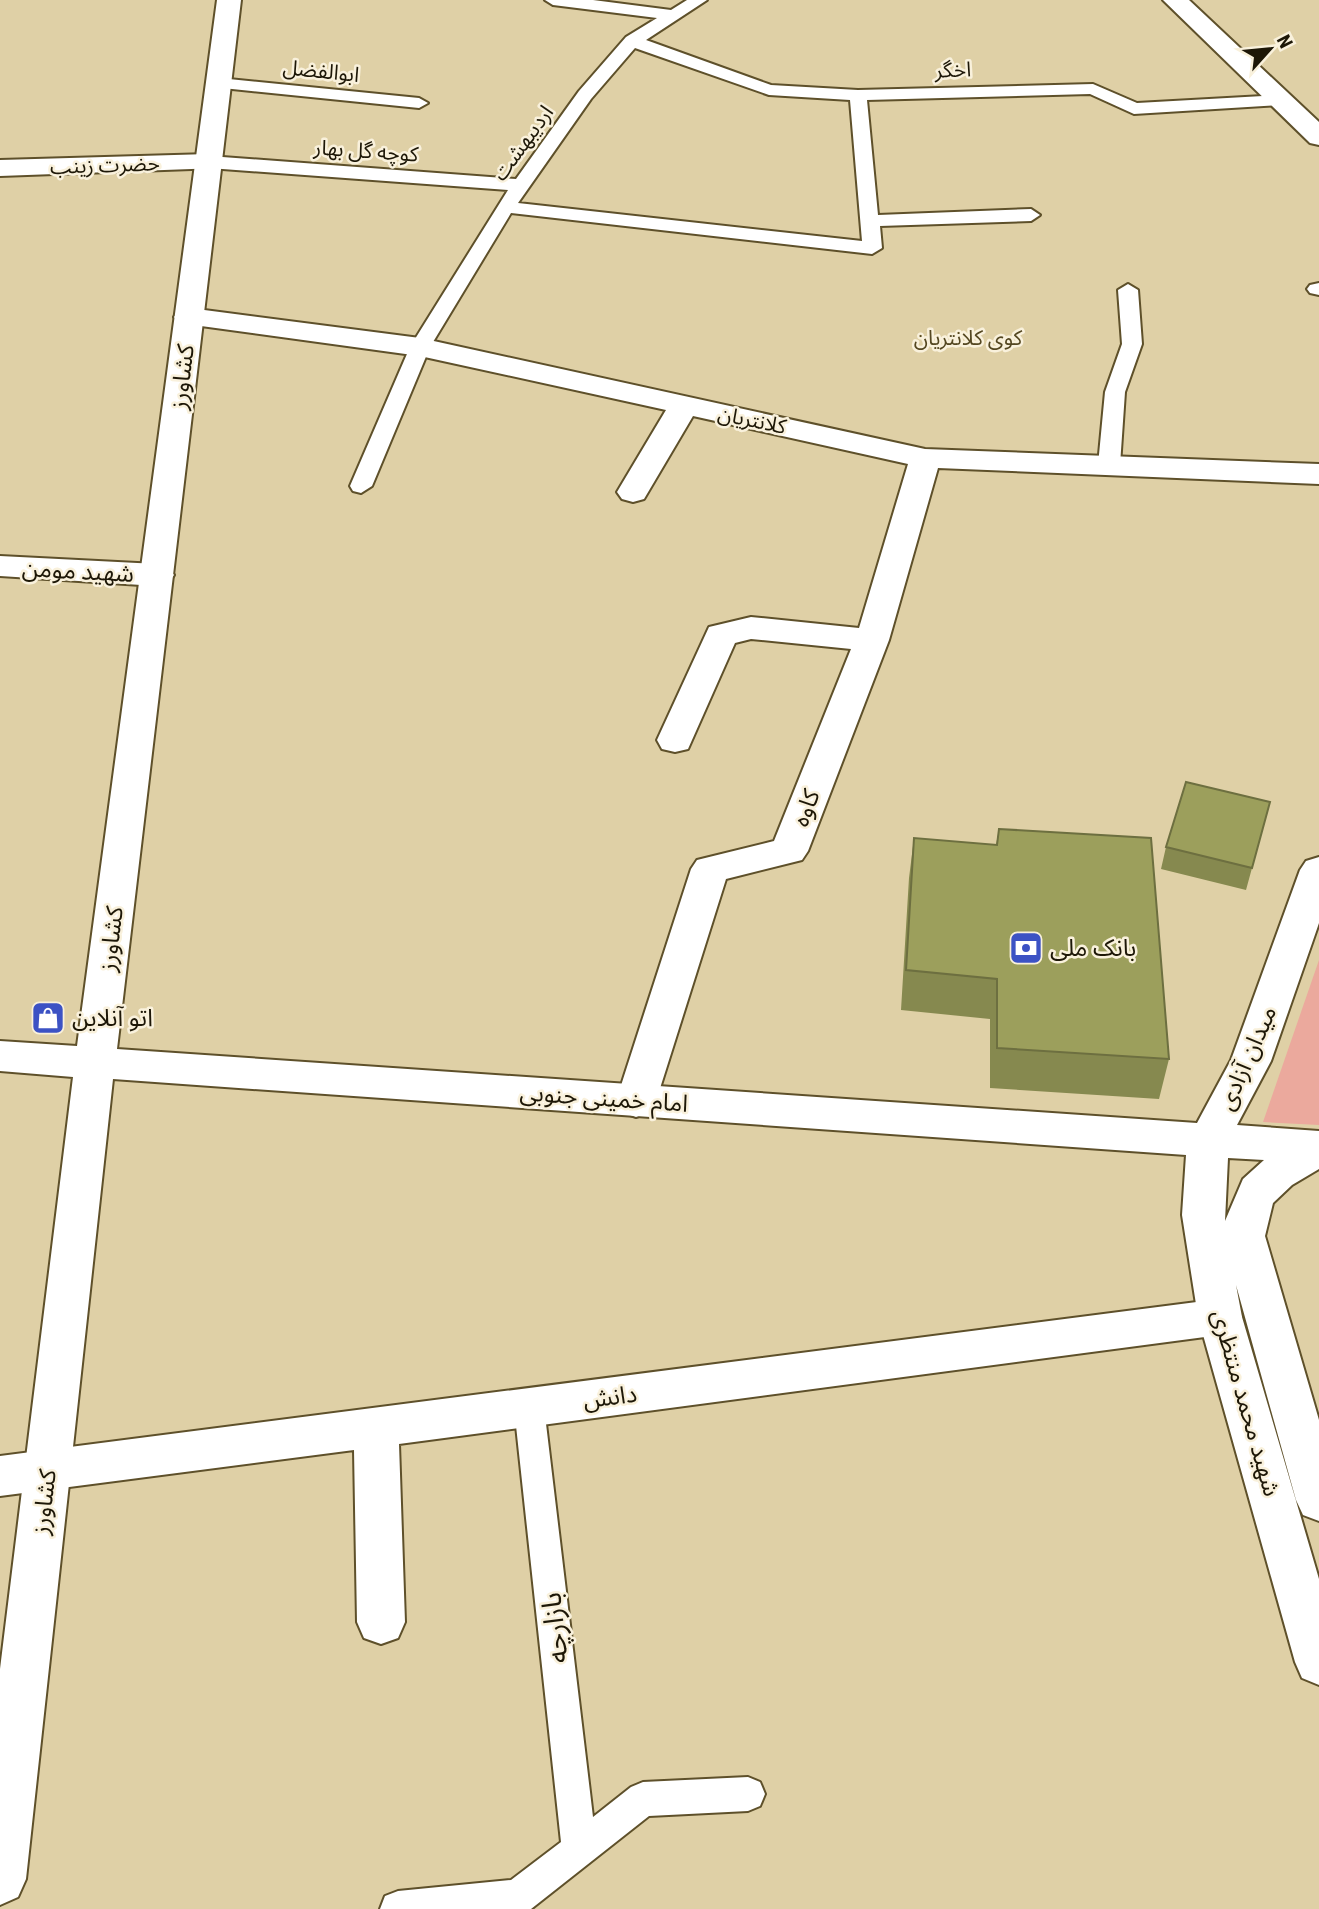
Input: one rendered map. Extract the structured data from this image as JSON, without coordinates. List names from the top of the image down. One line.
{"streets":{"street":["حضرت زینب","کشاورز","کلانتریان","شهید مومن","کاوه","میدان آزادی","امام خمینی جنوبی","دانش","شهید محمد منتظری"],"lane":["اخگر","ابوالفضل","اردیبهشت","کوچه گل بهار","بازارچه"]},"crossings":[["اخگر","اردیبهشت"],["ابوالفضل","کشاورز"],["اردیبهشت","کوچه گل بهار"],["اردیبهشت","کلانتریان"],["کوچه گل بهار","حضرت زینب"],["کوچه گل بهار","کشاورز"],["حضرت زینب","کشاورز"],["کشاورز","کلانتریان"],["کشاورز","شهید مومن"],["کشاورز","امام خمینی جنوبی"],["کشاورز","دانش"],["کلانتریان","کاوه"],["کاوه","امام خمینی جنوبی"],["میدان آزادی","امام خمینی جنوبی"],["میدان آزادی","شهید محمد منتظری"],["امام خمینی جنوبی","شهید محمد منتظری"],["دانش","شهید محمد منتظری"],["دانش","بازارچه"]],"districts":["کوی کلانتریان"],"places":{"bank":["بانک ملی"],"shop":["اتو آنلاین"]},"north":"top right"}
